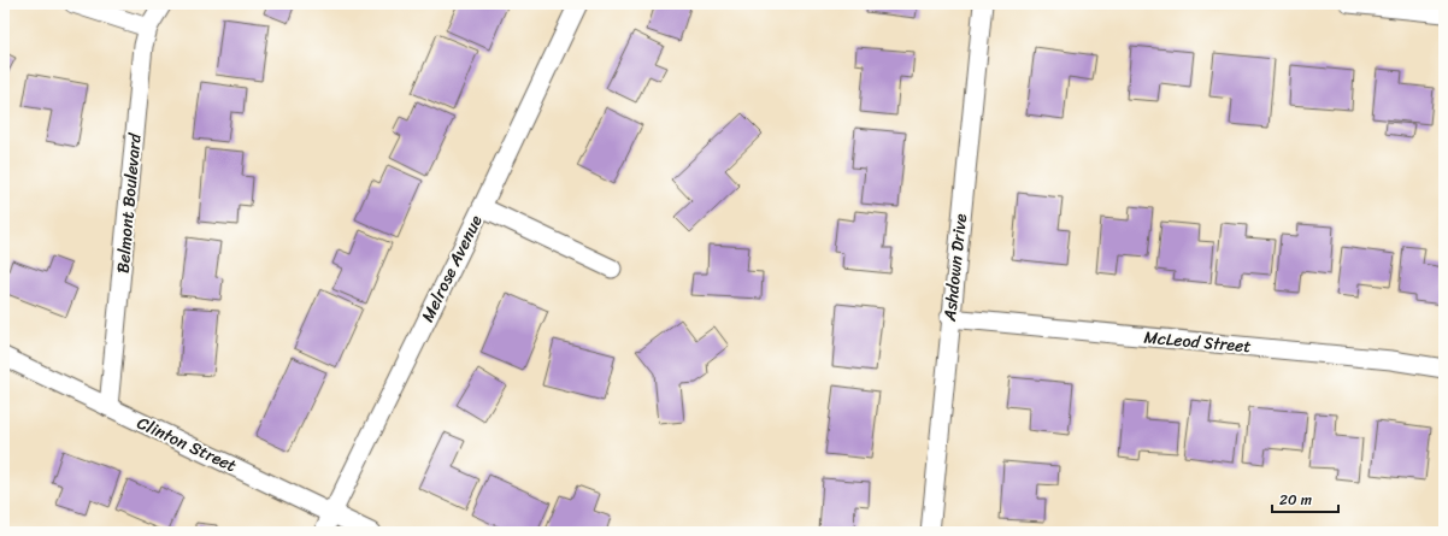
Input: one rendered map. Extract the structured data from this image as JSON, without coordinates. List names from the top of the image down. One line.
{"streets":{"street":["Belmont Boulevard","Ashdown Drive","Melrose Avenue","McLeod Street","Clinton Street"]},"crossings":[["Belmont Boulevard","Clinton Street"],["Ashdown Drive","McLeod Street"],["Melrose Avenue","Clinton Street"]],"scale_bar":"20 m"}
